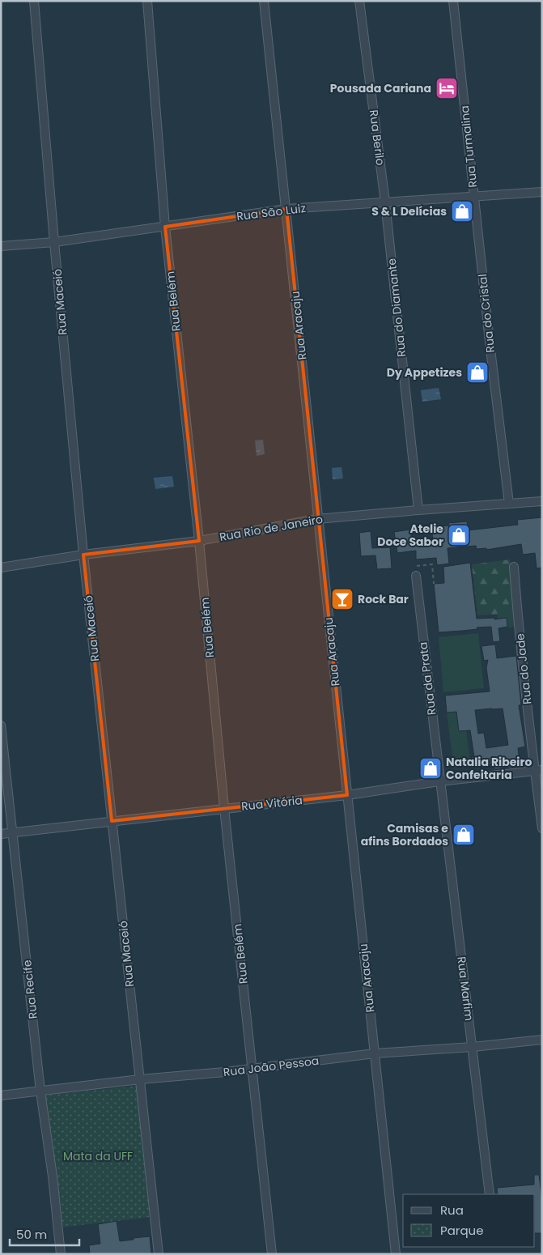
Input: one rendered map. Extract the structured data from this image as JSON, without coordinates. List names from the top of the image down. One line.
{"streets":{"street":["Rua Berilo","Rua Turmalina","Rua São Luiz","Rua Belém","Rua Maceió","Rua do Diamante","Rua do Cristal","Rua Aracaju","Rua Rio de Janeiro","Rua do Jade","Rua da Prata","Rua Vitória","Rua Marfim","Rua Recife","Rua João Pessoa"]},"crossings":[["Rua Berilo","Rua São Luiz"],["Rua Berilo","Rua do Diamante"],["Rua Turmalina","Rua São Luiz"],["Rua Turmalina","Rua do Cristal"],["Rua São Luiz","Rua Belém"],["Rua São Luiz","Rua Maceió"],["Rua São Luiz","Rua do Diamante"],["Rua São Luiz","Rua do Cristal"],["Rua São Luiz","Rua Aracaju"],["Rua Belém","Rua Rio de Janeiro"],["Rua Belém","Rua Vitória"],["Rua Belém","Rua João Pessoa"],["Rua Maceió","Rua Rio de Janeiro"],["Rua Maceió","Rua Vitória"],["Rua Maceió","Rua João Pessoa"],["Rua do Diamante","Rua Rio de Janeiro"],["Rua do Cristal","Rua Rio de Janeiro"],["Rua Aracaju","Rua Rio de Janeiro"],["Rua Aracaju","Rua Vitória"],["Rua Aracaju","Rua João Pessoa"],["Rua do Jade","Rua Vitória"],["Rua da Prata","Rua Vitória"],["Rua da Prata","Rua Marfim"],["Rua Vitória","Rua Marfim"],["Rua Vitória","Rua Recife"],["Rua Marfim","Rua João Pessoa"],["Rua Recife","Rua João Pessoa"]],"parks":["Mata da UFF"],"places":{"hotel":["Pousada Cariana"],"shop":["S & L Delícias","Dy Appetizes","Atelie Doce Sabor","Natalia Ribeiro Confeitaria","Camisas e afins Bordados"],"bar":["Rock Bar"]},"legend":["Rua","Parque"],"scale_bar":"50 m"}
